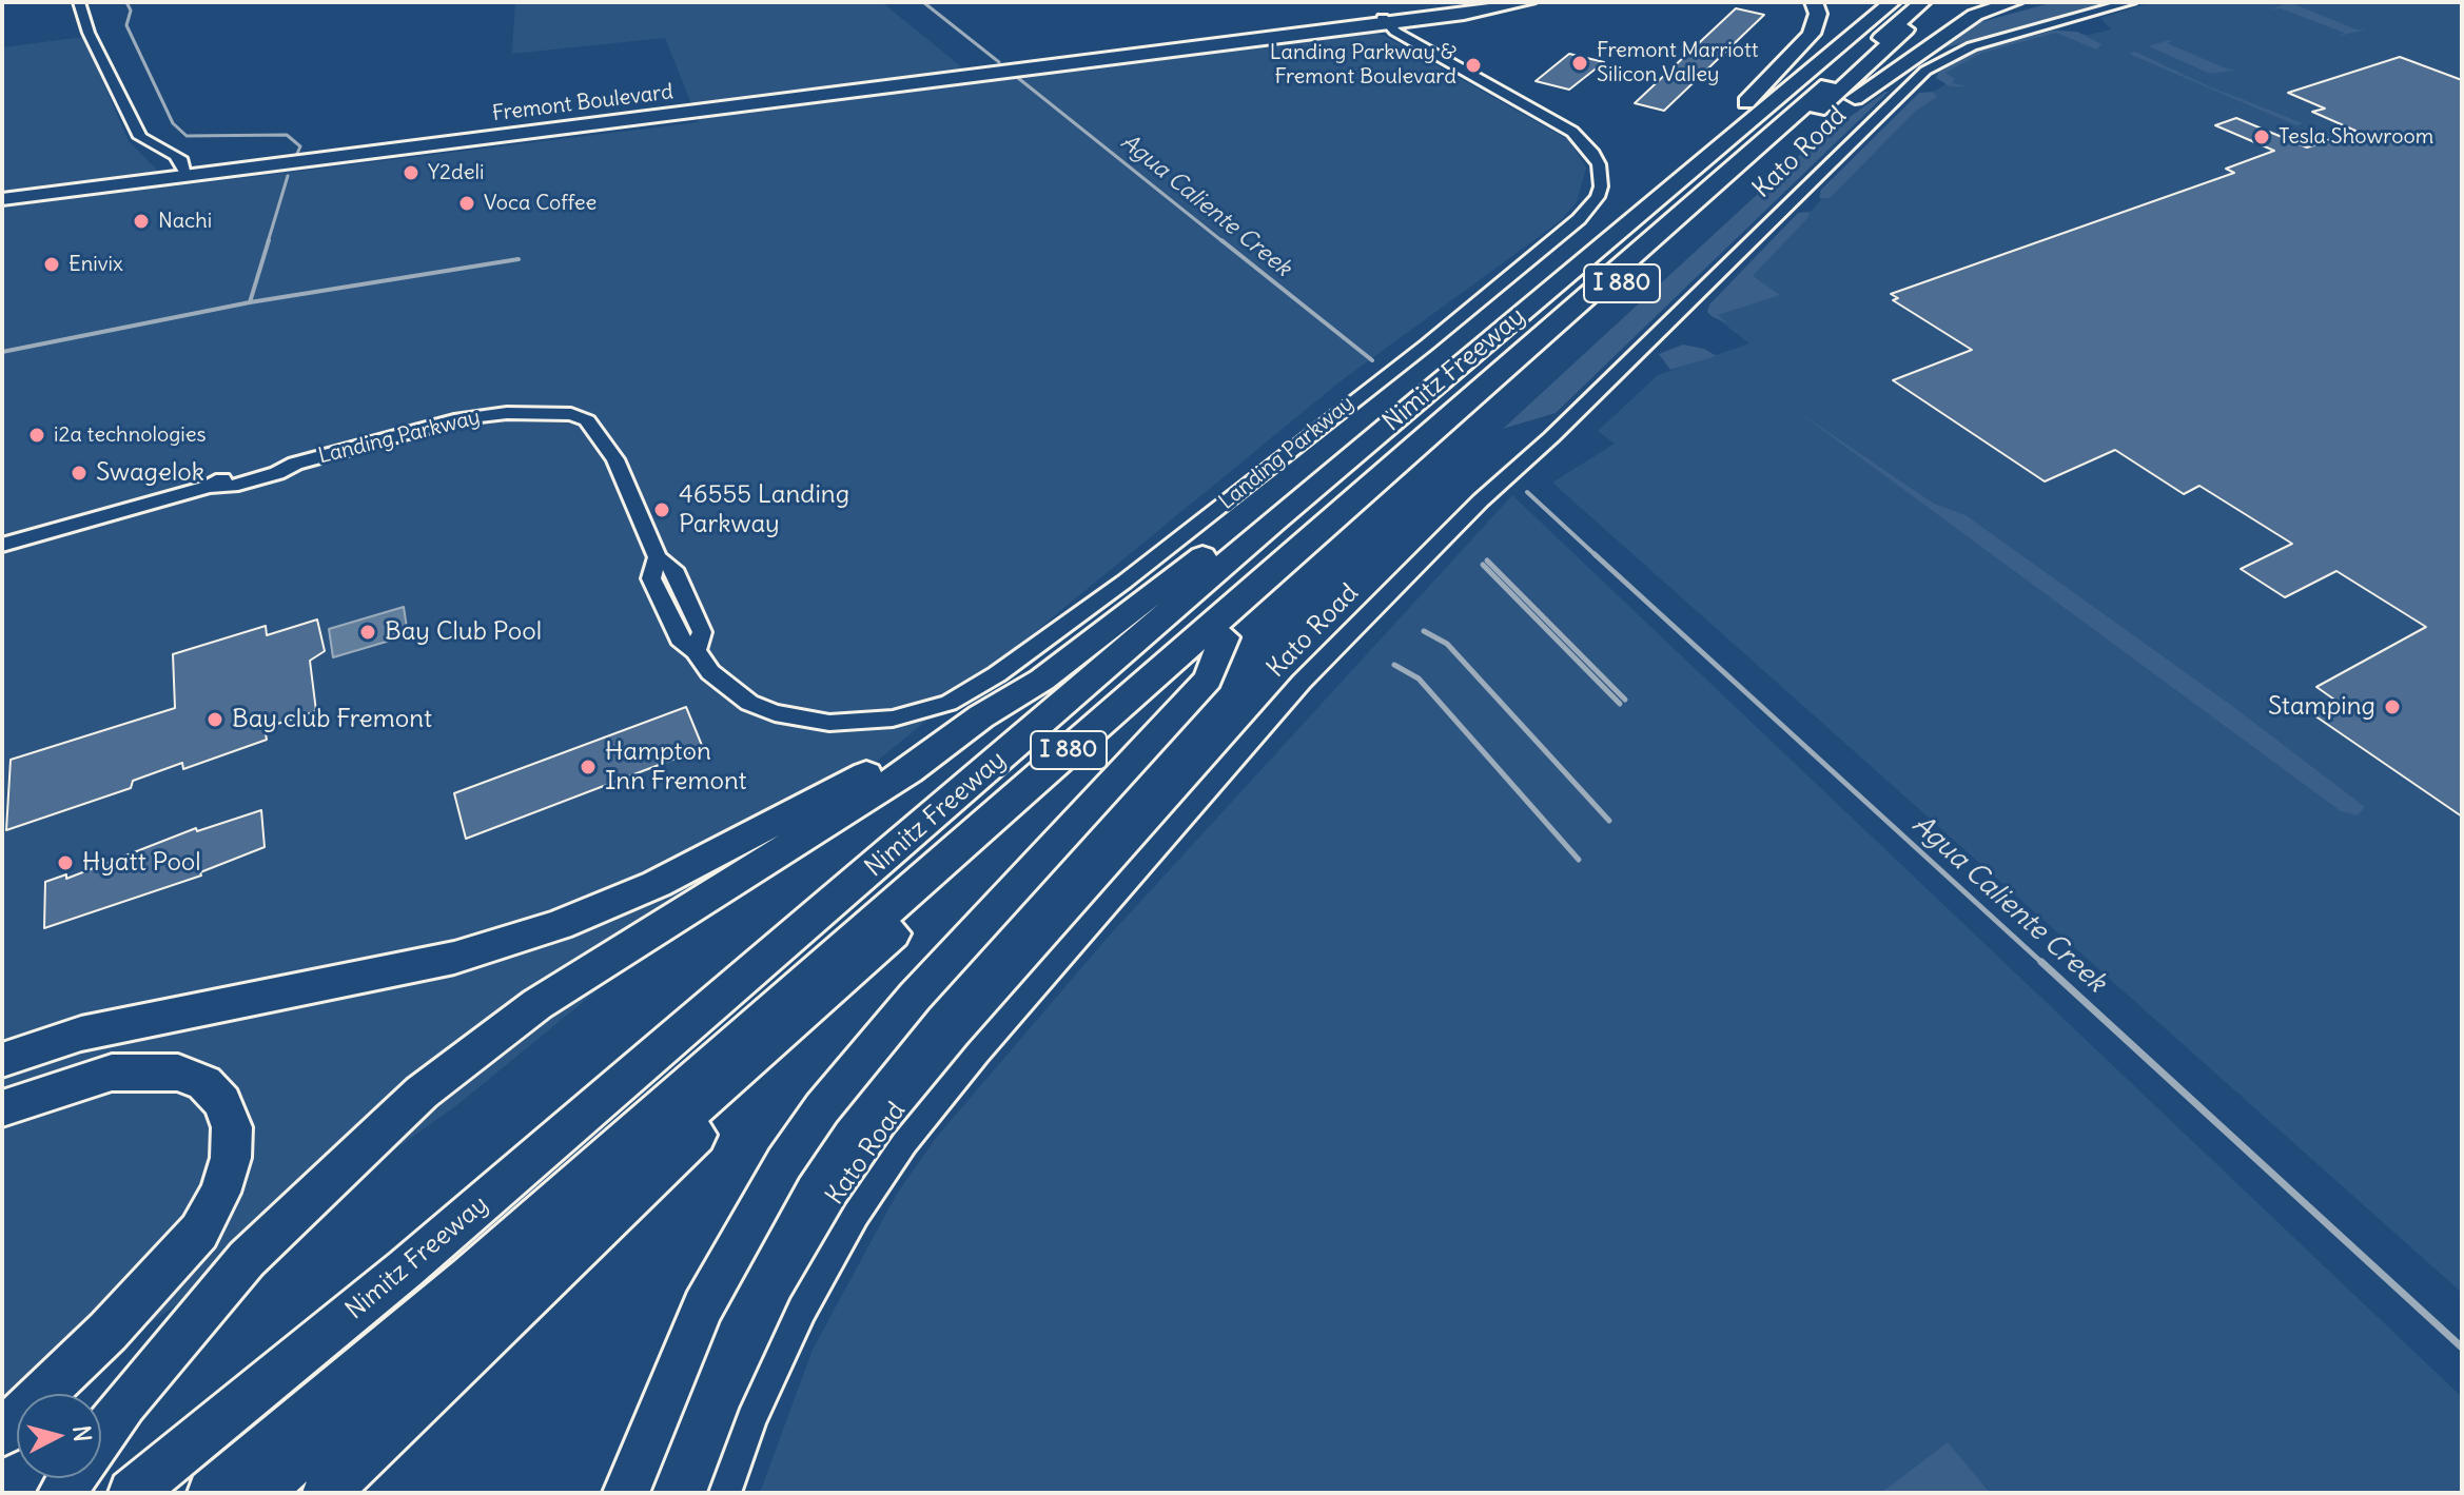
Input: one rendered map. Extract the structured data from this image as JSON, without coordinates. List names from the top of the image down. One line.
{"streets":{"highway":["I 880","Nimitz Freeway"],"main road":["Fremont Boulevard"],"street":["Kato Road","Landing Parkway"]},"crossings":[["Fremont Boulevard","Landing Parkway"]],"water":["Agua Caliente Creek"],"places":["Fremont Marriott Silicon Valley","Landing Parkway & Fremont Boulevard","Tesla Showroom","Y2deli","Voca Coffee","Nachi","Enivix","i2a technologies","Swagelok","46555 Landing Parkway","Bay Club Pool","Stamping","Bay club Fremont","Hampton Inn Fremont","Hyatt Pool"],"north":"right"}
